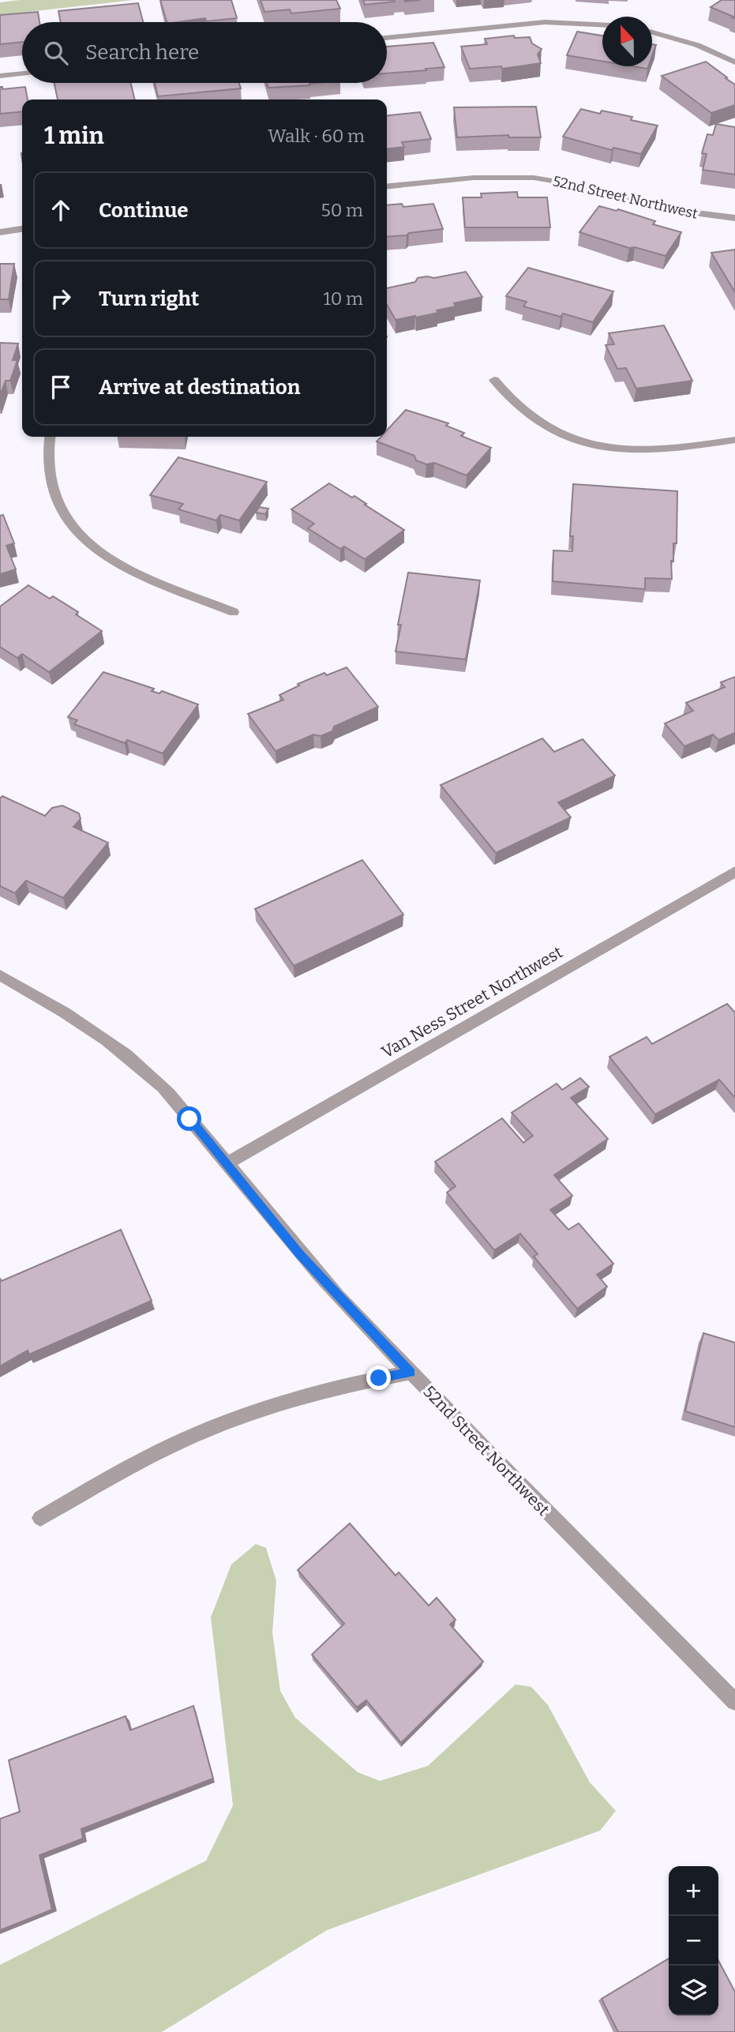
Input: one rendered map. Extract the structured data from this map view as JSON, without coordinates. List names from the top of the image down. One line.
{"streets":{"street":["52nd Street Northwest","Van Ness Street Northwest"]},"crossings":[["52nd Street Northwest","Van Ness Street Northwest"]],"north":"top","page":{"search":"Search here","heading":["1 min","Walk · 60 m"],"list":[["Continue","50 m"],["Turn right","10 m"],"Arrive at destination"],"map_buttons":["+","−"]}}
